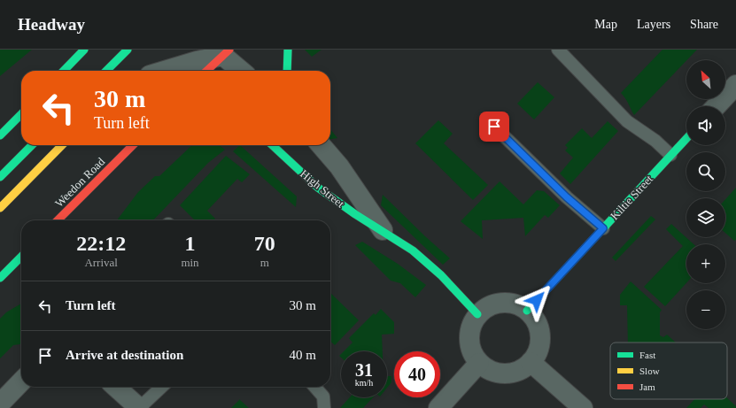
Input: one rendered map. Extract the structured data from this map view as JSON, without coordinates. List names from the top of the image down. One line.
{"streets":{"main road":["Weedon Road","High Street","Kiltie Street"]},"crossings":[["High Street","Kiltie Street"]],"legend":["Fast","Slow","Jam"],"north":"top left","page":{"header":"Headway","nav":["Map","Layers","Share"],"map_buttons":["+","−"],"turn":["30 m","Turn left"],"eta":["22:12","Arrival","1","min","70","m"],"list":[{"name":"Turn left","value":"30 m"},{"name":"Arrive at destination","value":"40 m"}],"speed":"31 km/h","limit":"40"}}
